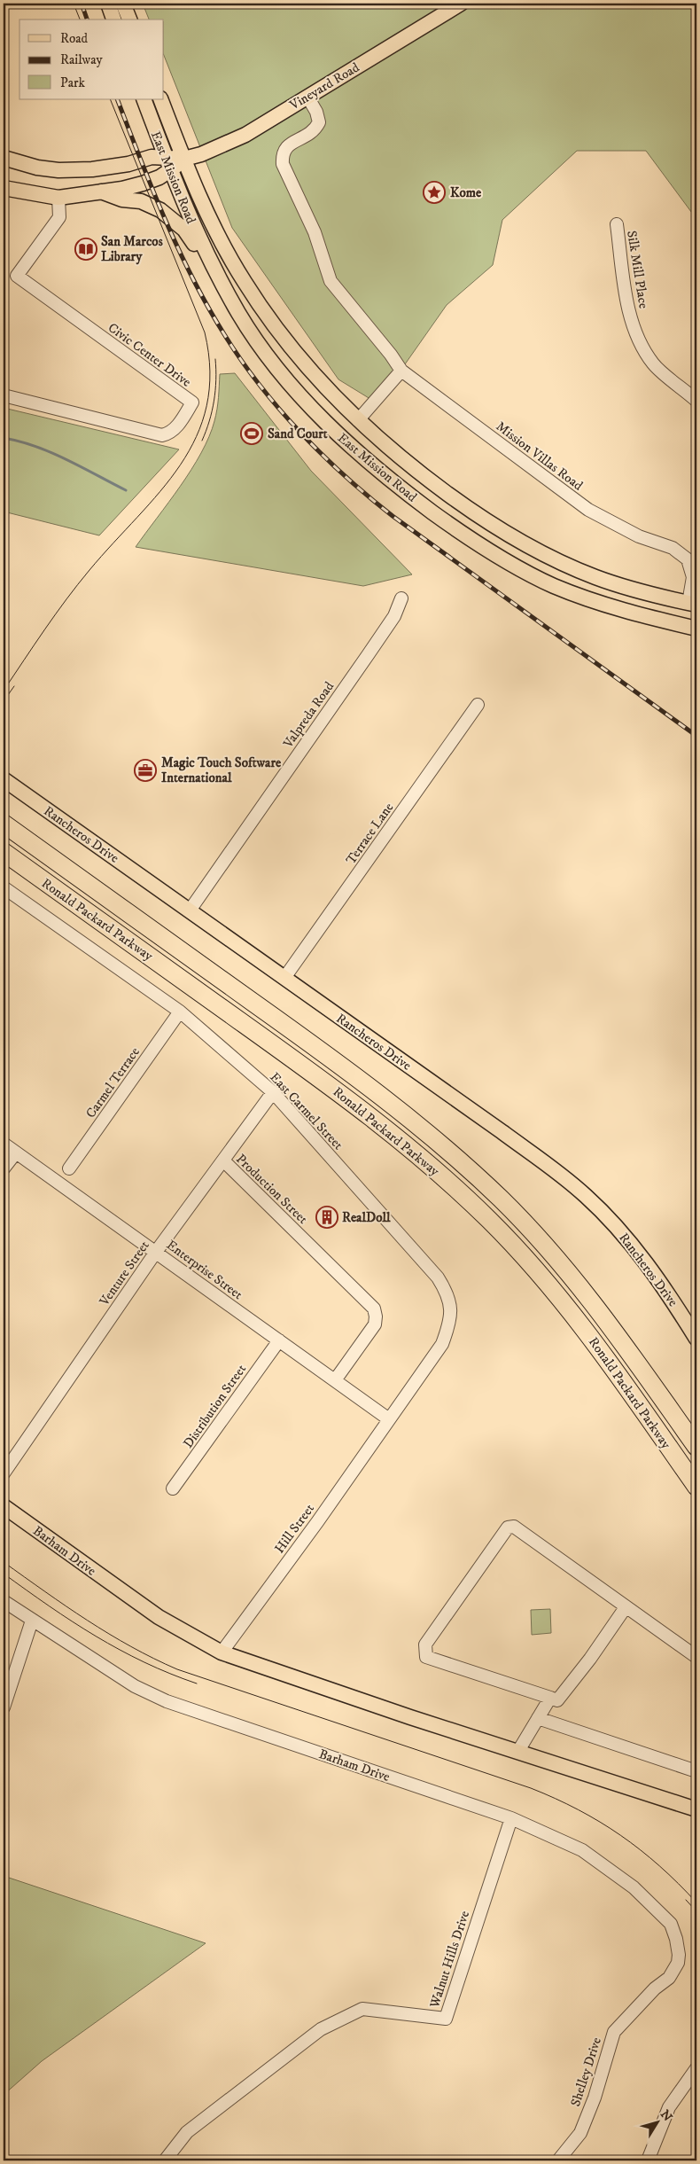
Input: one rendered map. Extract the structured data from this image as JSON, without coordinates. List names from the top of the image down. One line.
{"streets":{"highway":["Ronald Packard Parkway"],"main road":["Vineyard Road","East Mission Road","Rancheros Drive","Barham Drive"],"street":["Silk Mill Place","Civic Center Drive","Mission Villas Road","Valpreda Road","Terrace Lane","Carmel Terrace","East Carmel Street","Production Street","Enterprise Street","Venture Street","Distribution Street","Hill Street","Walnut Hills Drive","Shelley Drive"]},"crossings":[["Vineyard Road","East Mission Road"],["Vineyard Road","Mission Villas Road"],["East Mission Road","Mission Villas Road"],["Valpreda Road","Rancheros Drive"],["Terrace Lane","Rancheros Drive"],["Carmel Terrace","East Carmel Street"],["East Carmel Street","Enterprise Street"],["East Carmel Street","Venture Street"],["East Carmel Street","Hill Street"],["Production Street","Enterprise Street"],["Production Street","Venture Street"],["Enterprise Street","Venture Street"],["Enterprise Street","Distribution Street"],["Enterprise Street","Hill Street"],["Hill Street","Barham Drive"],["Barham Drive","Walnut Hills Drive"],["Barham Drive","Shelley Drive"]],"places":{"place":["Kome"],"library":["San Marcos Library"],"sports":["Sand Court"],"office":["Magic Touch Software International"],"building":["RealDoll"]},"legend":["Road","Railway","Park"],"north":"top right"}
